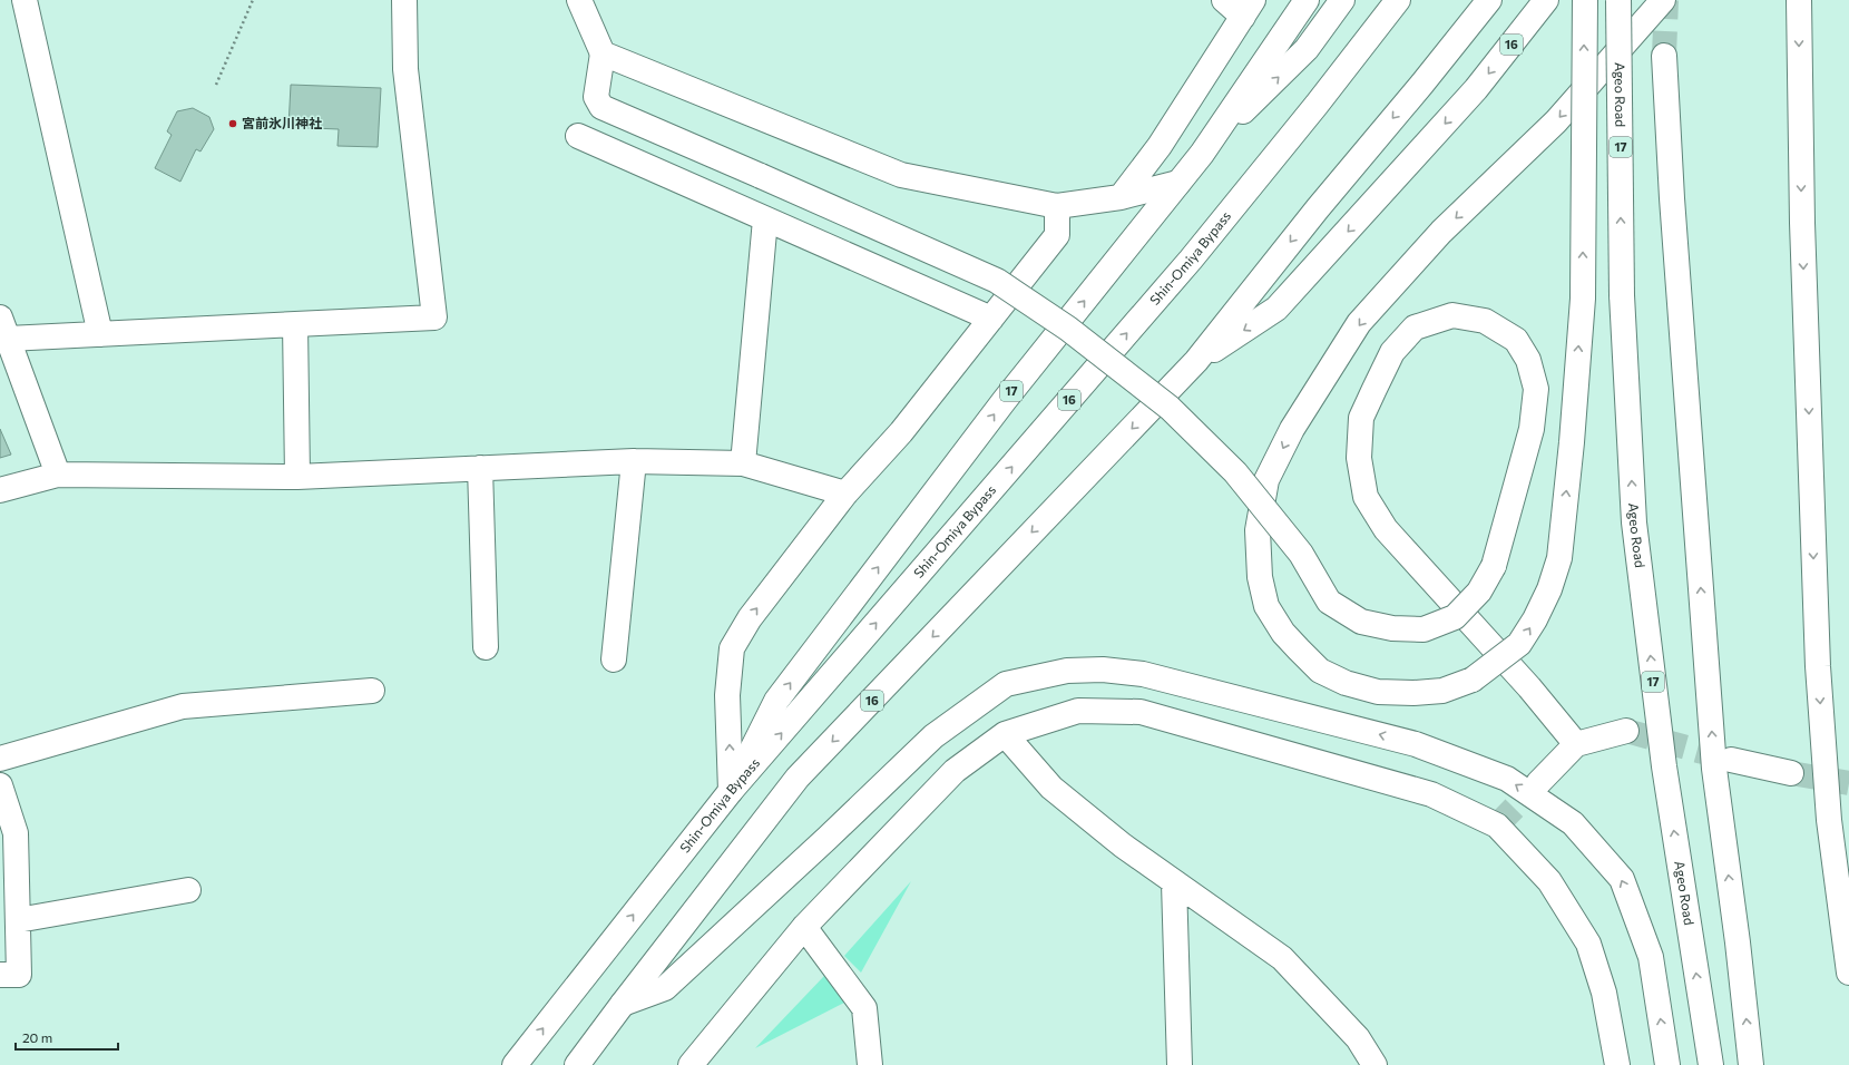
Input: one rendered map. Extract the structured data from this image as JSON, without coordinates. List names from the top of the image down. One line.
{"streets":{"main road":["16","Ageo Road","17","Shin-Omiya Bypass"]},"crossings":[["17","Shin-Omiya Bypass"]],"places":["宮前氷川神社"],"scale_bar":"20 m"}
